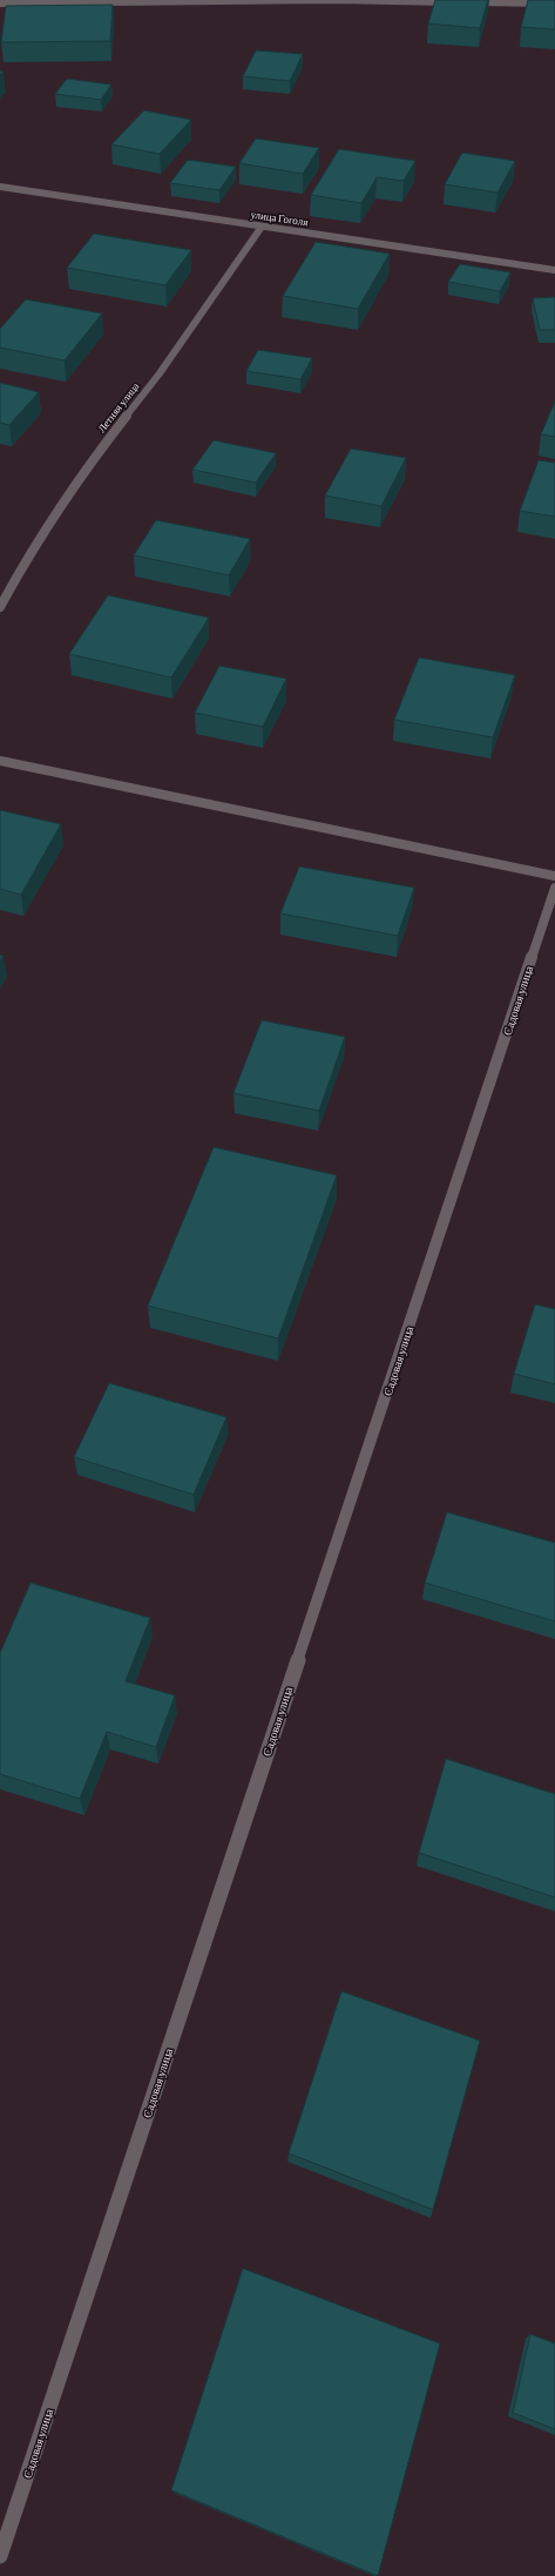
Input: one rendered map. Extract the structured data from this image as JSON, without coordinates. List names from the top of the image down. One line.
{"streets":{"street":["улица Гоголя","Летняя улица","Садовая улица"]},"crossings":[["улица Гоголя","Летняя улица"]]}
